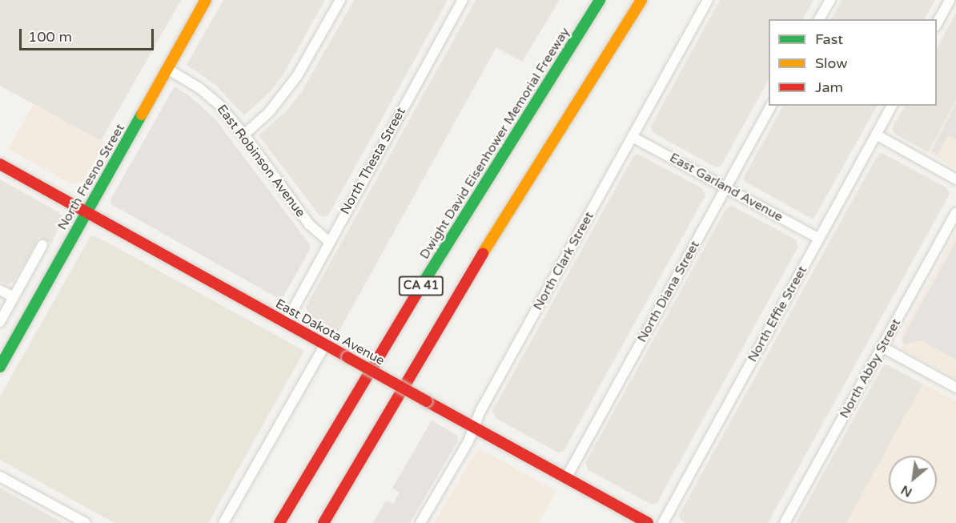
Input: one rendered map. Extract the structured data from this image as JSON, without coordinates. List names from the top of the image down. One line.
{"streets":{"main road":["Dwight David Eisenhower Memorial Freeway","North Fresno Street","CA 41","East Dakota Avenue"],"street":["East Robinson Avenue","North Thesta Street","East Garland Avenue","North Clark Street","North Diana Street","North Effie Street","North Abby Street"]},"crossings":[["East Robinson Avenue","North Thesta Street"],["East Robinson Avenue","North Fresno Street"],["North Thesta Street","East Dakota Avenue"],["North Fresno Street","East Dakota Avenue"],["East Garland Avenue","North Clark Street"],["East Garland Avenue","North Diana Street"],["East Garland Avenue","North Effie Street"],["North Clark Street","East Dakota Avenue"],["North Diana Street","East Dakota Avenue"]],"legend":["Fast","Slow","Jam"],"scale_bar":"100 m","north":"bottom left"}
